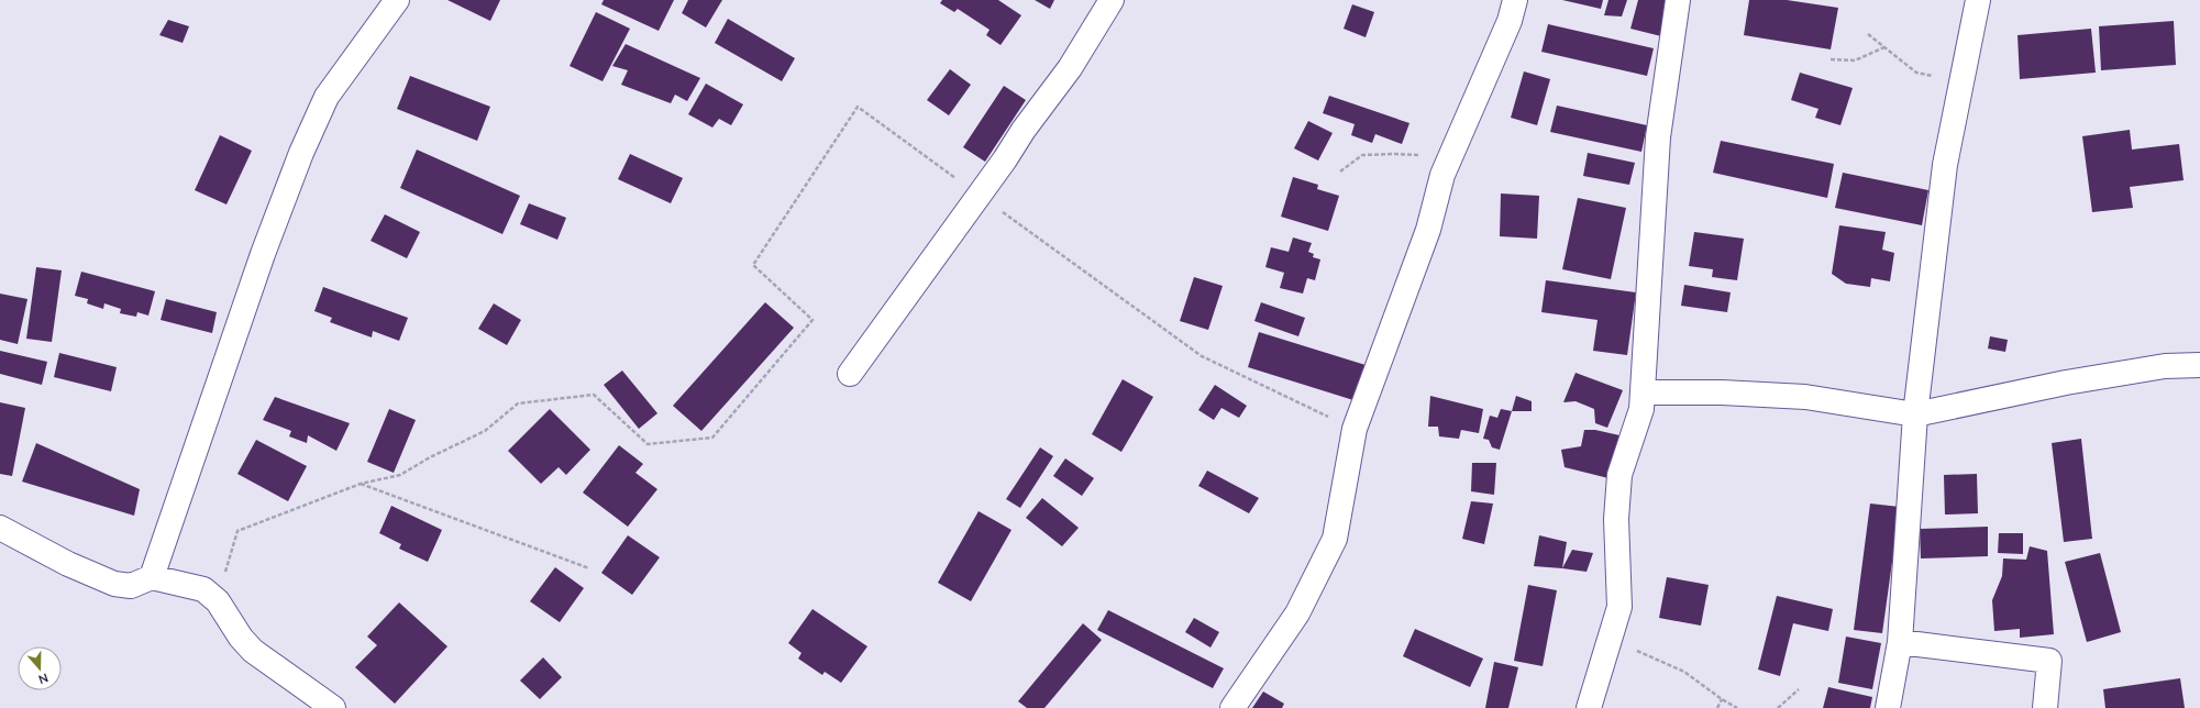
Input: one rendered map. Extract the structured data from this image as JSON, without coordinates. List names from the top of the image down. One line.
{"north":"bottom"}
